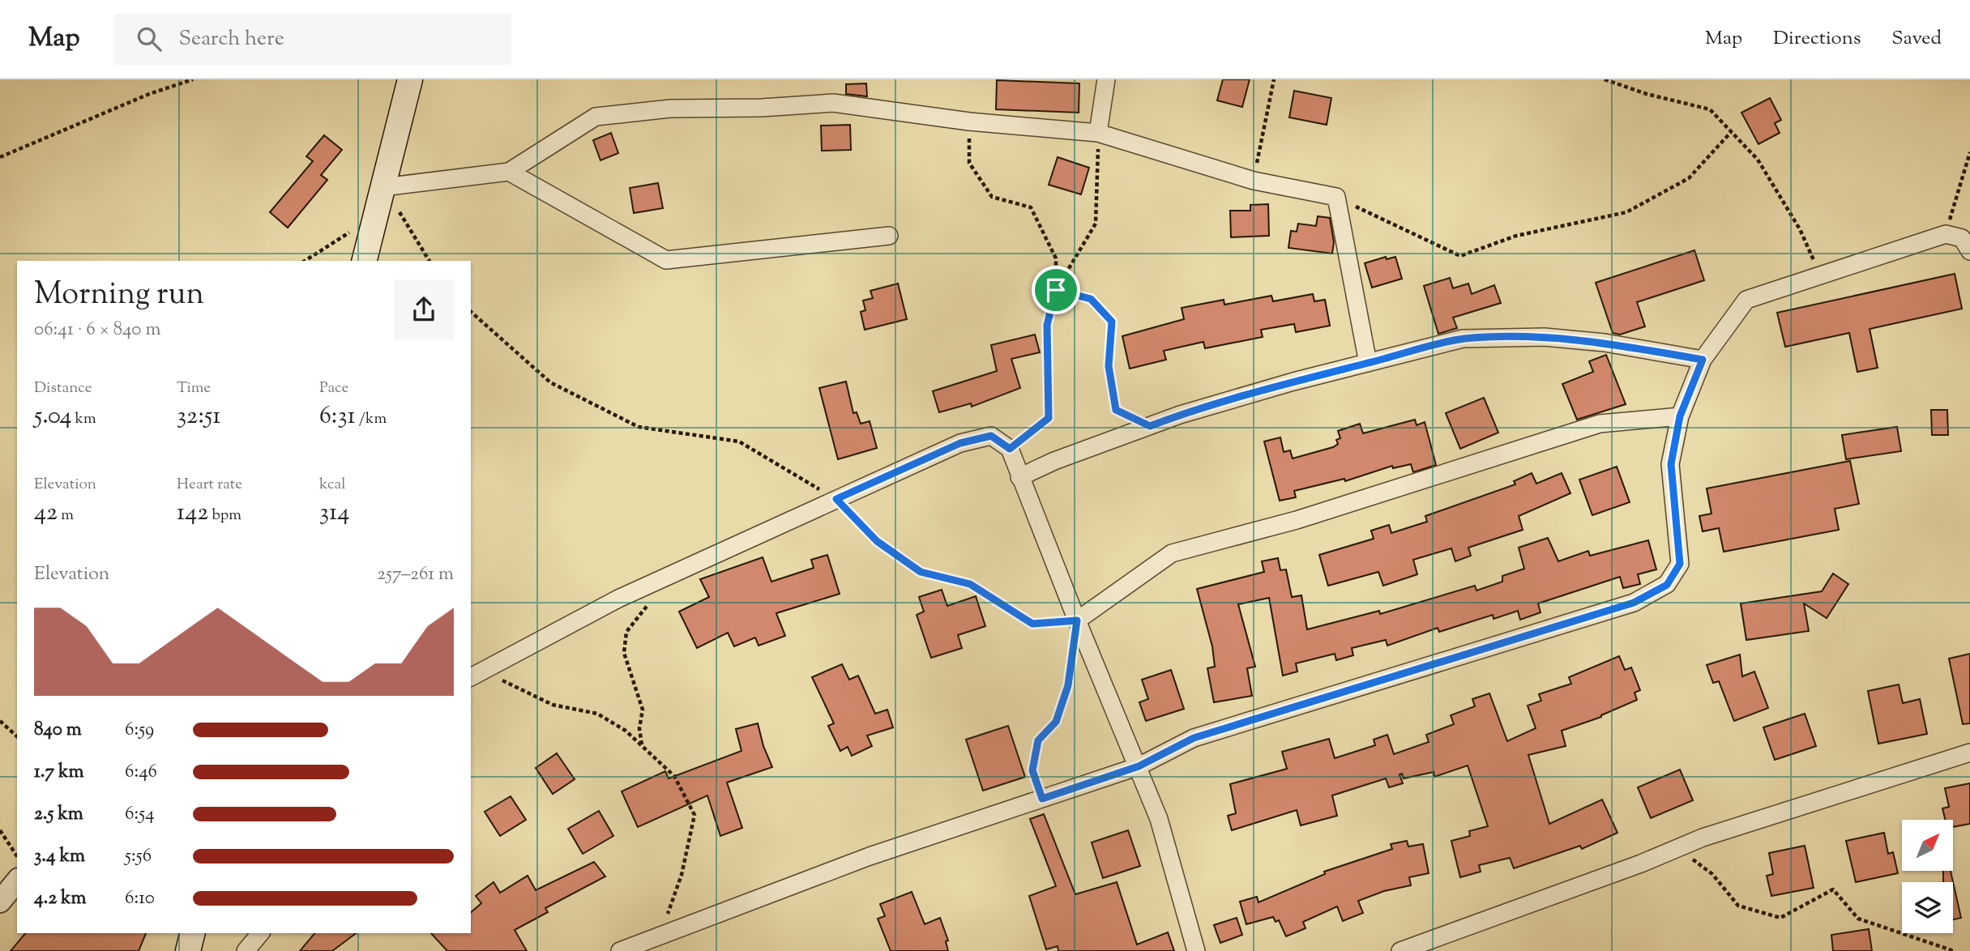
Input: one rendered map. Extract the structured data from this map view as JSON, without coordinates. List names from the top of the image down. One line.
{"north":"top right","page":{"header":"Map","search":"Search here","nav":["Map","Directions","Saved"],"heading":["Morning run","06:41 · 6 × 840 m"],"stats":[["Distance","5.04 km"],["Time","32:51"],["Pace","6:31 /km"],["Elevation","42 m"],["Heart rate","142 bpm"],["kcal","314"]],"chart":["Elevation","257–261 m"],"list":[{"name":"840 m","note":"6:59"},{"name":"1.7 km","note":"6:46"},{"name":"2.5 km","note":"6:54"},{"name":"3.4 km","note":"5:56"},{"name":"4.2 km","note":"6:10"}]}}
